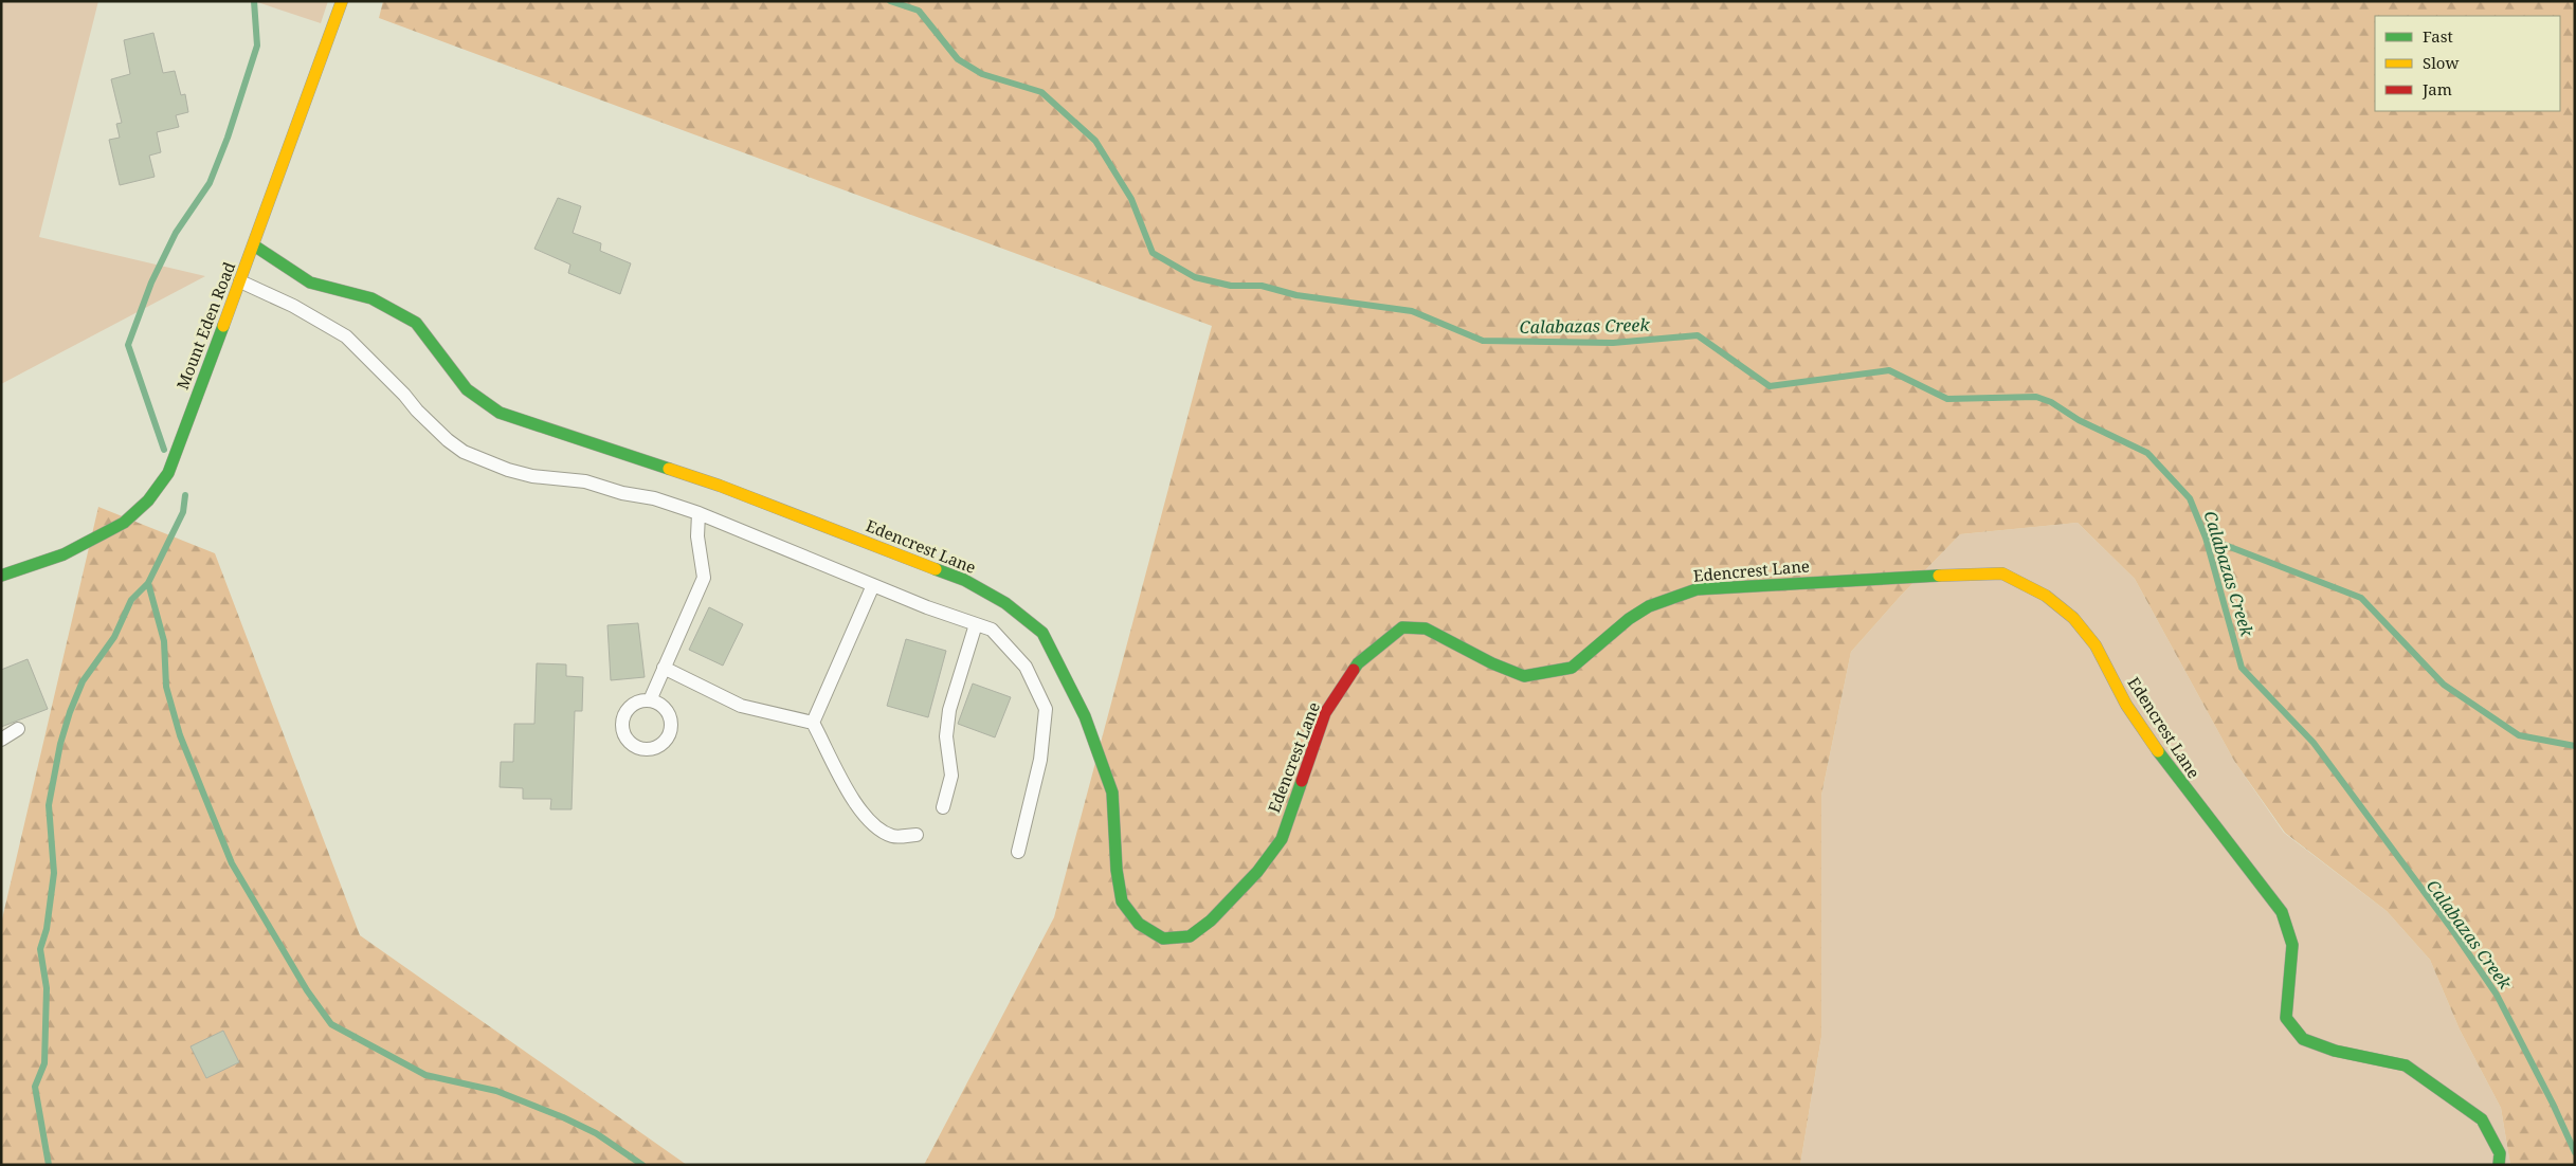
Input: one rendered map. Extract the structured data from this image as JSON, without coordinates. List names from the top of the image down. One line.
{"streets":{"street":["Mount Eden Road","Edencrest Lane"]},"crossings":[["Mount Eden Road","Edencrest Lane"]],"water":["Calabazas Creek"],"legend":["Fast","Slow","Jam"]}
